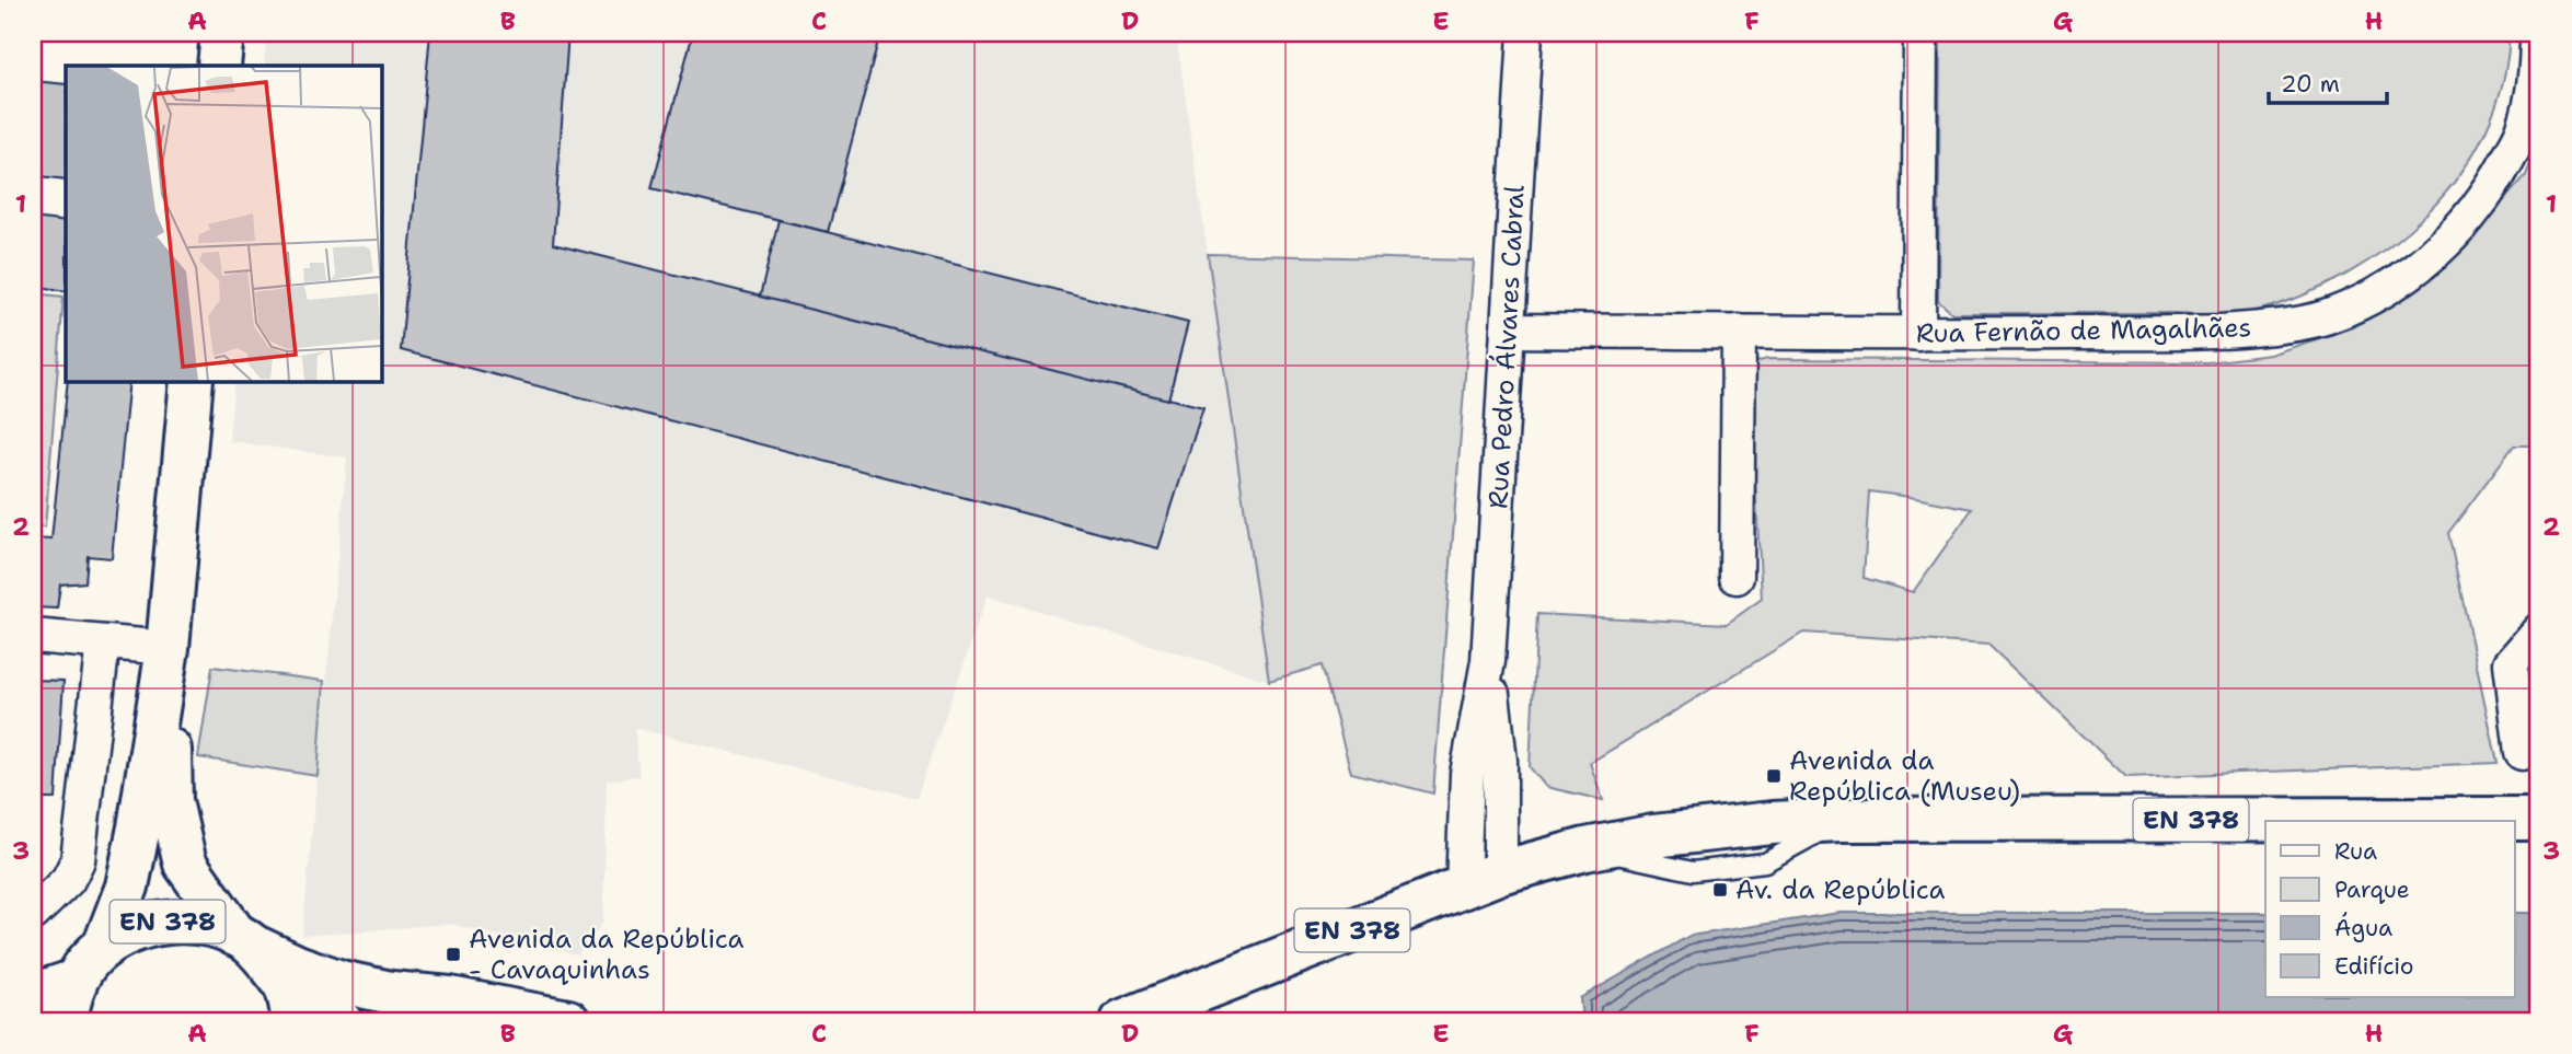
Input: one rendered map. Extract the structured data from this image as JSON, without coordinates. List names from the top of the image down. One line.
{"streets":{"main road":["EN 378"],"street":["Rua Fernão de Magalhães","Rua Pedro Álvares Cabral"]},"crossings":[["Rua Fernão de Magalhães","Rua Pedro Álvares Cabral"],["Rua Pedro Álvares Cabral","EN 378"]],"places":{"transit":["Avenida da República (Museu)","Av. da República","Avenida da República - Cavaquinhas"]},"legend":["Rua","Parque","Água","Edifício"],"scale_bar":"20 m","grid":{"columns":["A","B","C","D","E","F","G","H"],"rows":["1","2","3"]}}
